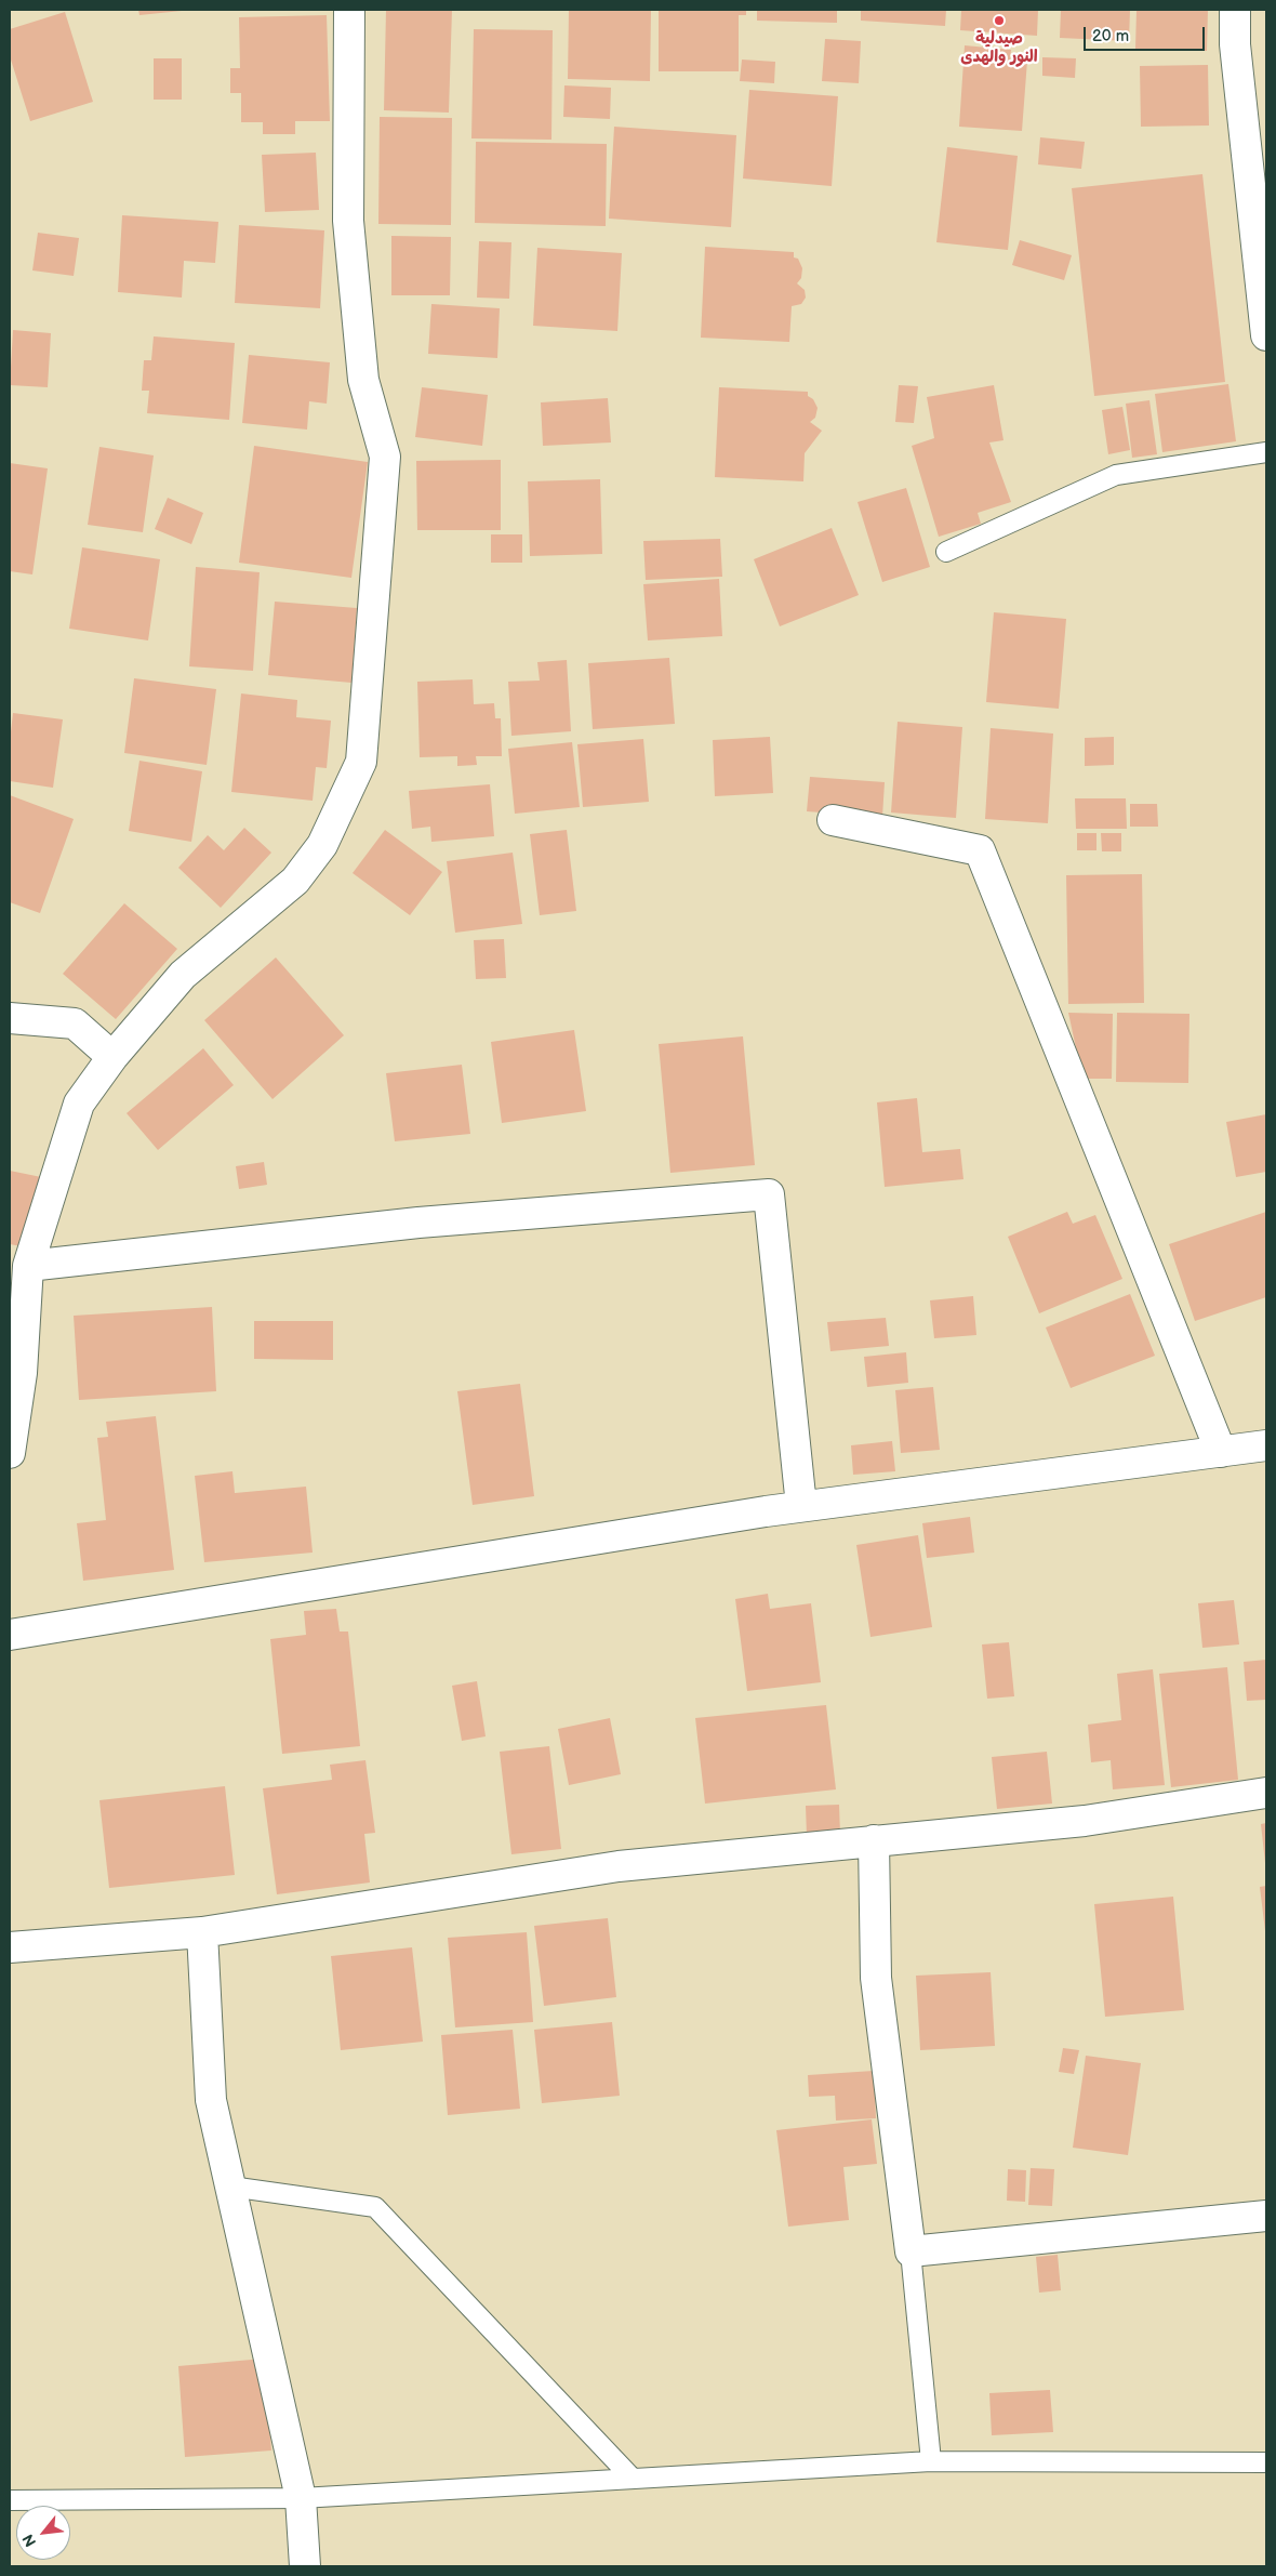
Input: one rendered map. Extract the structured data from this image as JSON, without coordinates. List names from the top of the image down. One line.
{"places":["صيدلية النور والهدى"],"scale_bar":"20 m","north":"bottom left"}
